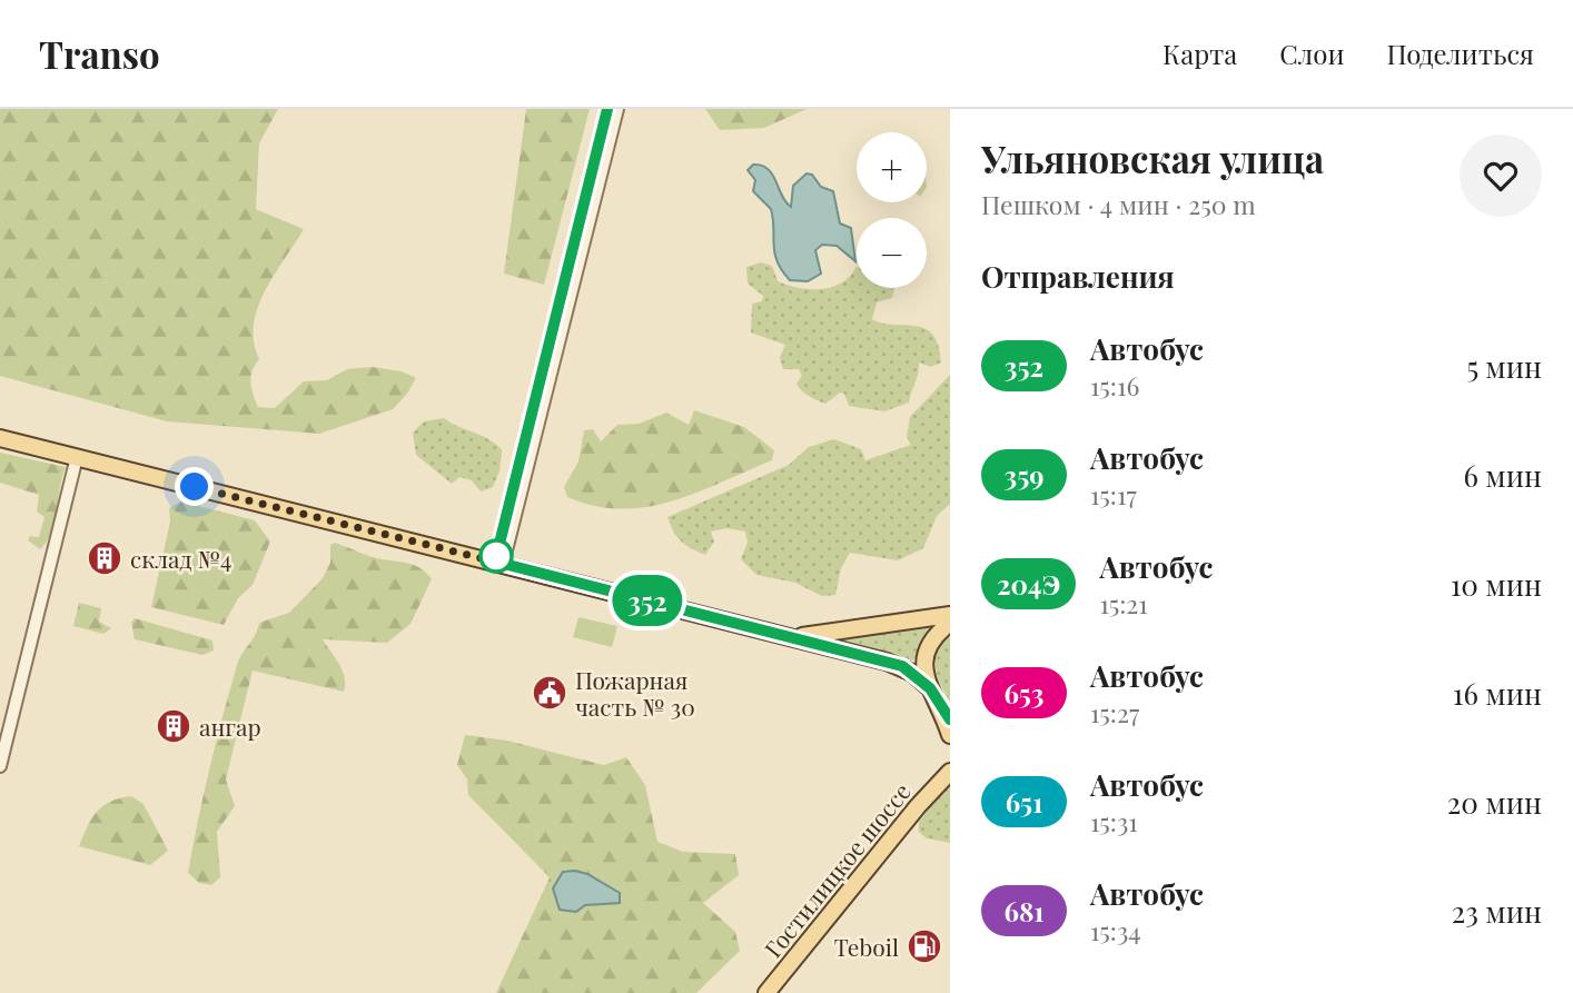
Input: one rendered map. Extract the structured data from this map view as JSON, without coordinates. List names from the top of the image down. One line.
{"streets":{"main road":["Гостилицкое шоссе"]},"places":{"building":["склад №4","ангар"],"public building":["Пожарная часть № 30"],"fuel station":["Teboil"]},"lines":["bus line 352"],"page":{"header":"Transo","nav":["Карта","Слои","Поделиться"],"on_map":"352","heading":[["Ульяновская улица","Пешком · 4 мин · 250 m"],"Отправления"],"map_buttons":["+","−"],"list":[{"mark":"352","name":"Автобус","note":"15:16","value":"5 мин"},{"mark":"359","name":"Автобус","note":"15:17","value":"6 мин"},{"mark":"204Э","name":"Автобус","note":"15:21","value":"10 мин"},{"mark":"653","name":"Автобус","note":"15:27","value":"16 мин"},{"mark":"651","name":"Автобус","note":"15:31","value":"20 мин"},{"mark":"681","name":"Автобус","note":"15:34","value":"23 мин"}]}}
